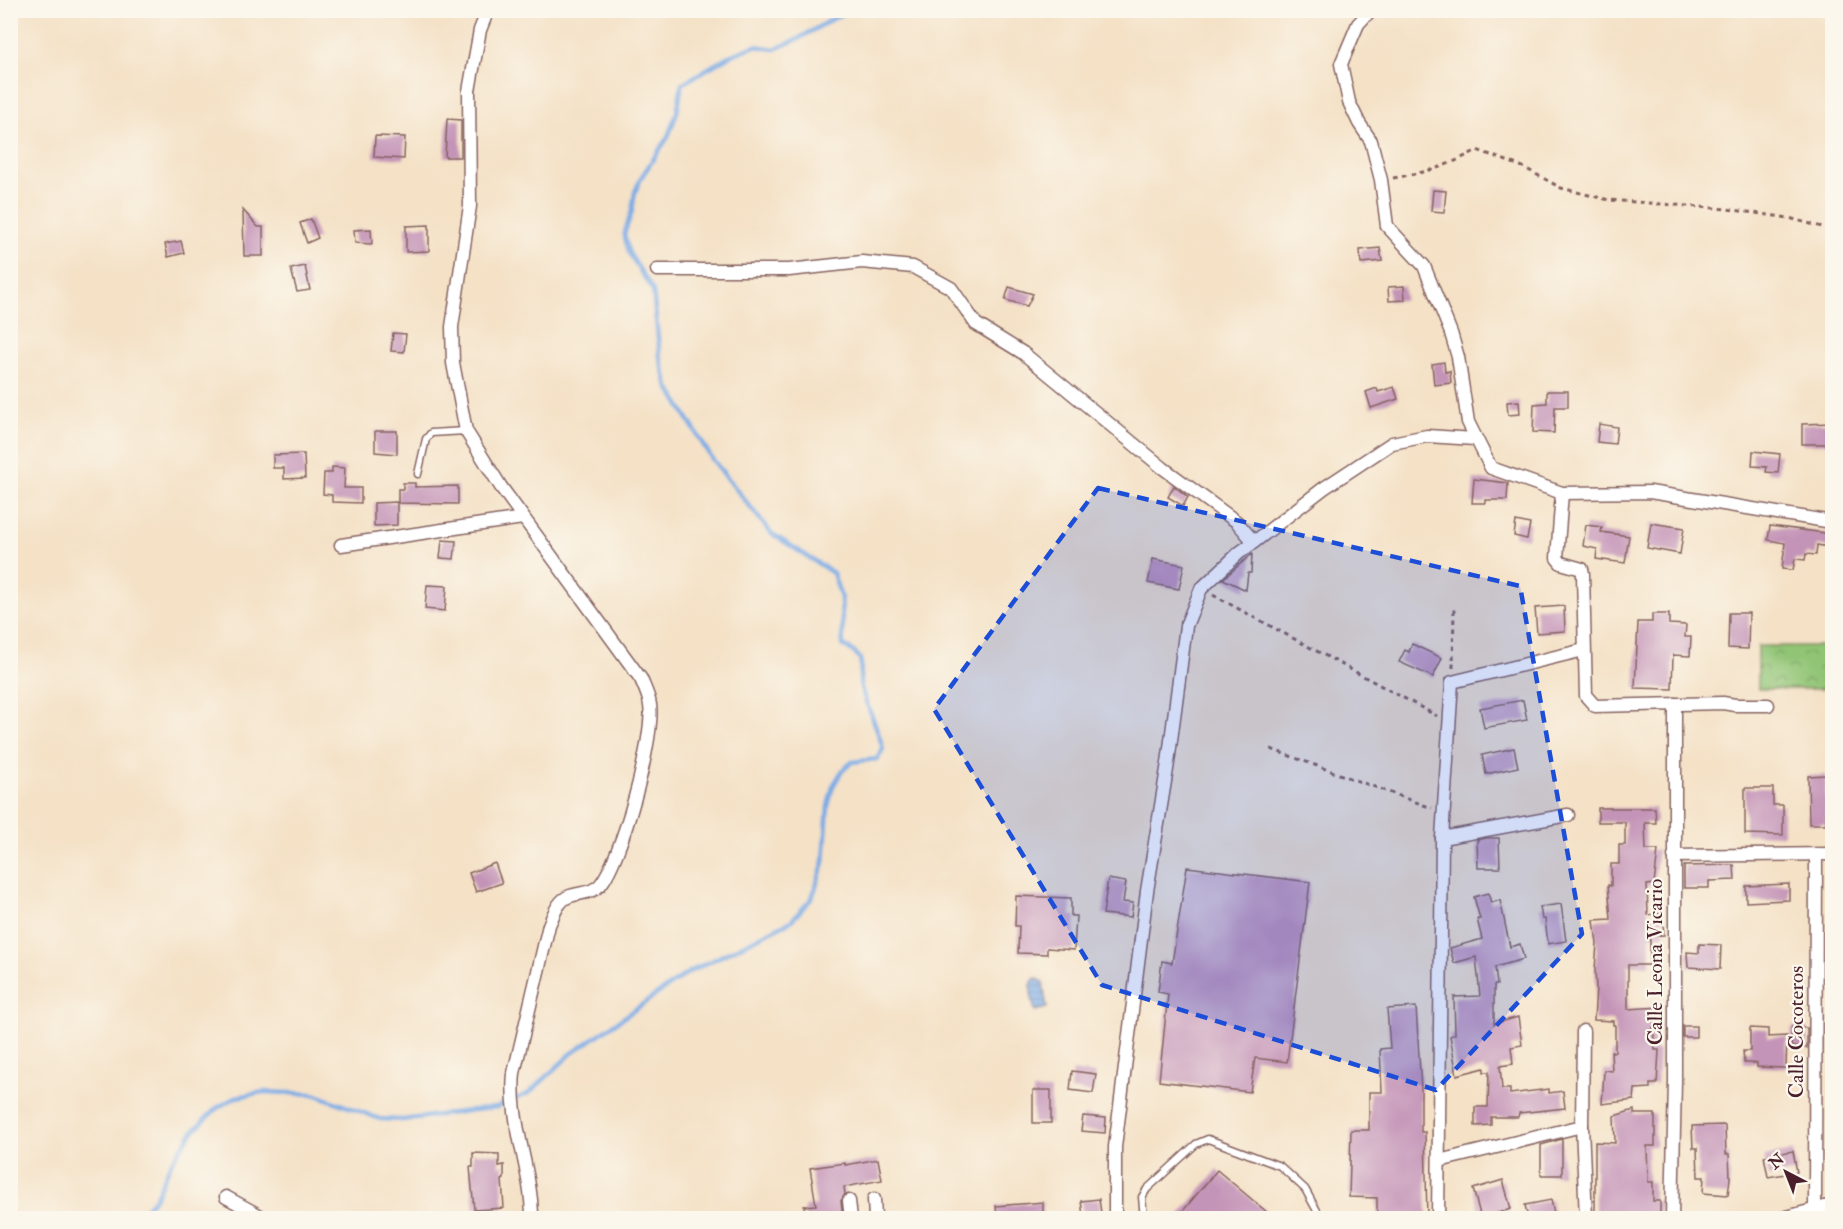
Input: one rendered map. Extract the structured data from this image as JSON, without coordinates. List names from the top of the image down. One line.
{"streets":{"street":["Calle Leona Vicario","Calle Cocoteros"]},"north":"top left"}
